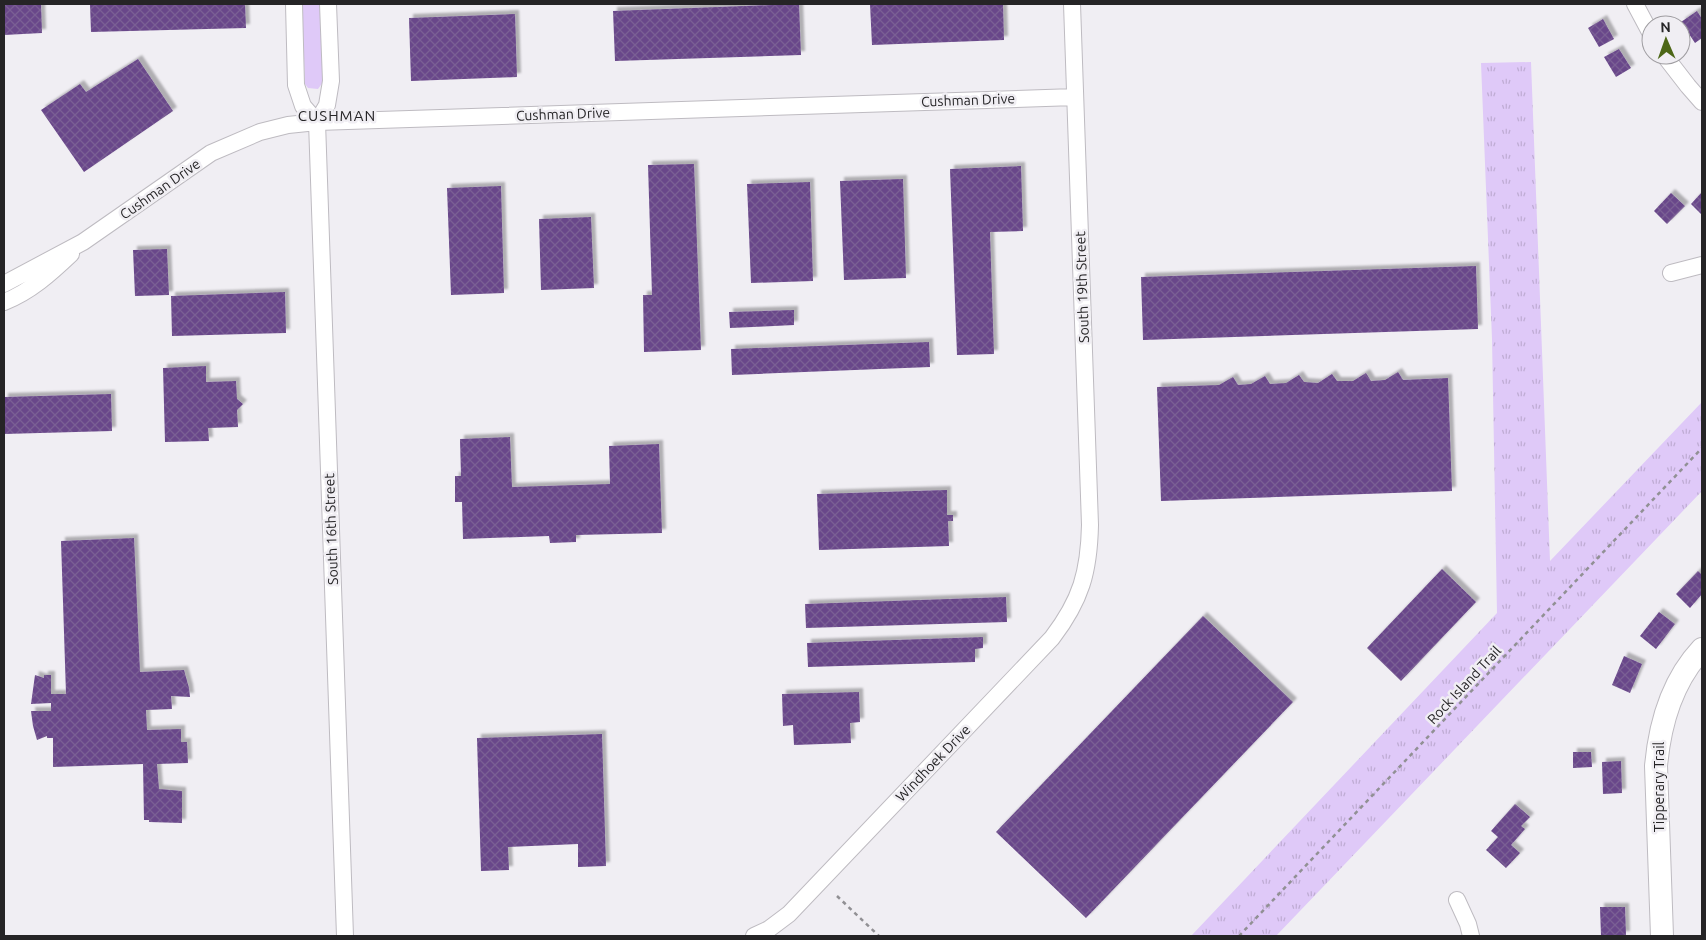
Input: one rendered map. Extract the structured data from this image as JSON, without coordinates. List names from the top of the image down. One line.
{"streets":{"street":["Cushman Drive","South 19th Street","South 16th Street","Windhoek Drive","Tipperary Trail"],"path":["Rock Island Trail"]},"crossings":[["Cushman Drive","South 19th Street"],["Cushman Drive","South 16th Street"],["South 19th Street","Windhoek Drive"]],"districts":["CUSHMAN"],"north":"top"}
